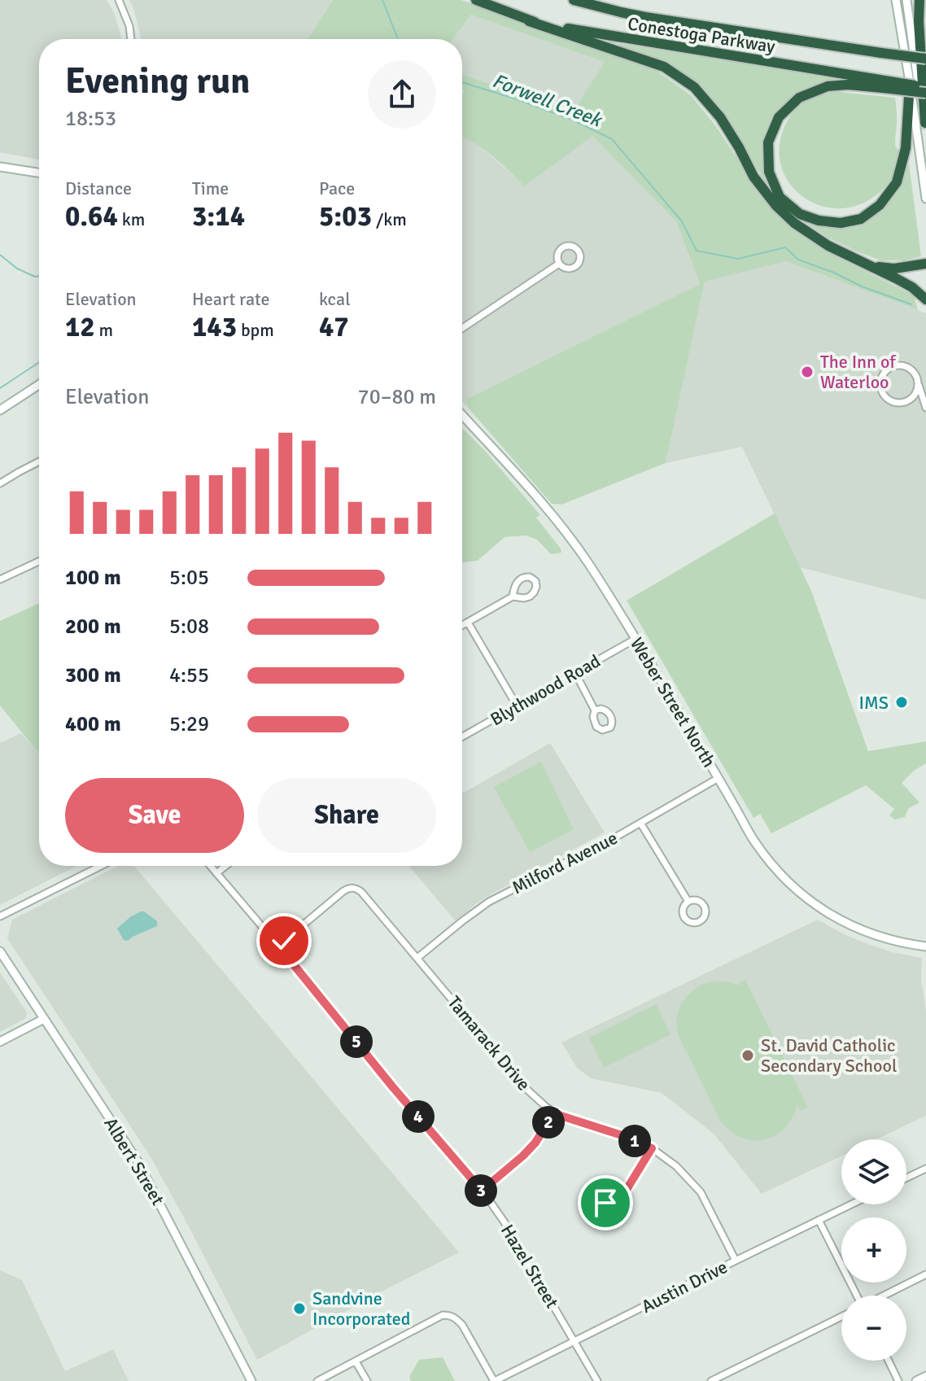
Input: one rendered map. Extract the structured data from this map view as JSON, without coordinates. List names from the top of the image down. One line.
{"streets":{"highway":["Conestoga Parkway"],"main road":["Weber Street North","Albert Street"],"street":["Blythwood Road","Milford Avenue","Tamarack Drive","Hazel Street","Austin Drive"]},"crossings":[["Blythwood Road","Weber Street North"],["Weber Street North","Milford Avenue"],["Milford Avenue","Tamarack Drive"],["Tamarack Drive","Hazel Street"],["Tamarack Drive","Austin Drive"],["Hazel Street","Austin Drive"]],"water":["Forwell Creek"],"places":["The Inn of Waterloo","IMS","St. David Catholic Secondary School","Sandvine Incorporated"],"page":{"heading":["Evening run","18:53"],"stats":[["Distance","0.64 km"],["Time","3:14"],["Pace","5:03 /km"],["Elevation","12 m"],["Heart rate","143 bpm"],["kcal","47"]],"chart":["Elevation","70–80 m"],"list":[{"name":"100 m","note":"5:05"},{"name":"200 m","note":"5:08"},{"name":"300 m","note":"4:55"},{"name":"400 m","note":"5:29"}],"buttons":["Save","Share"],"pins":["5","4","2","1","3"],"map_buttons":["+","−"]}}
